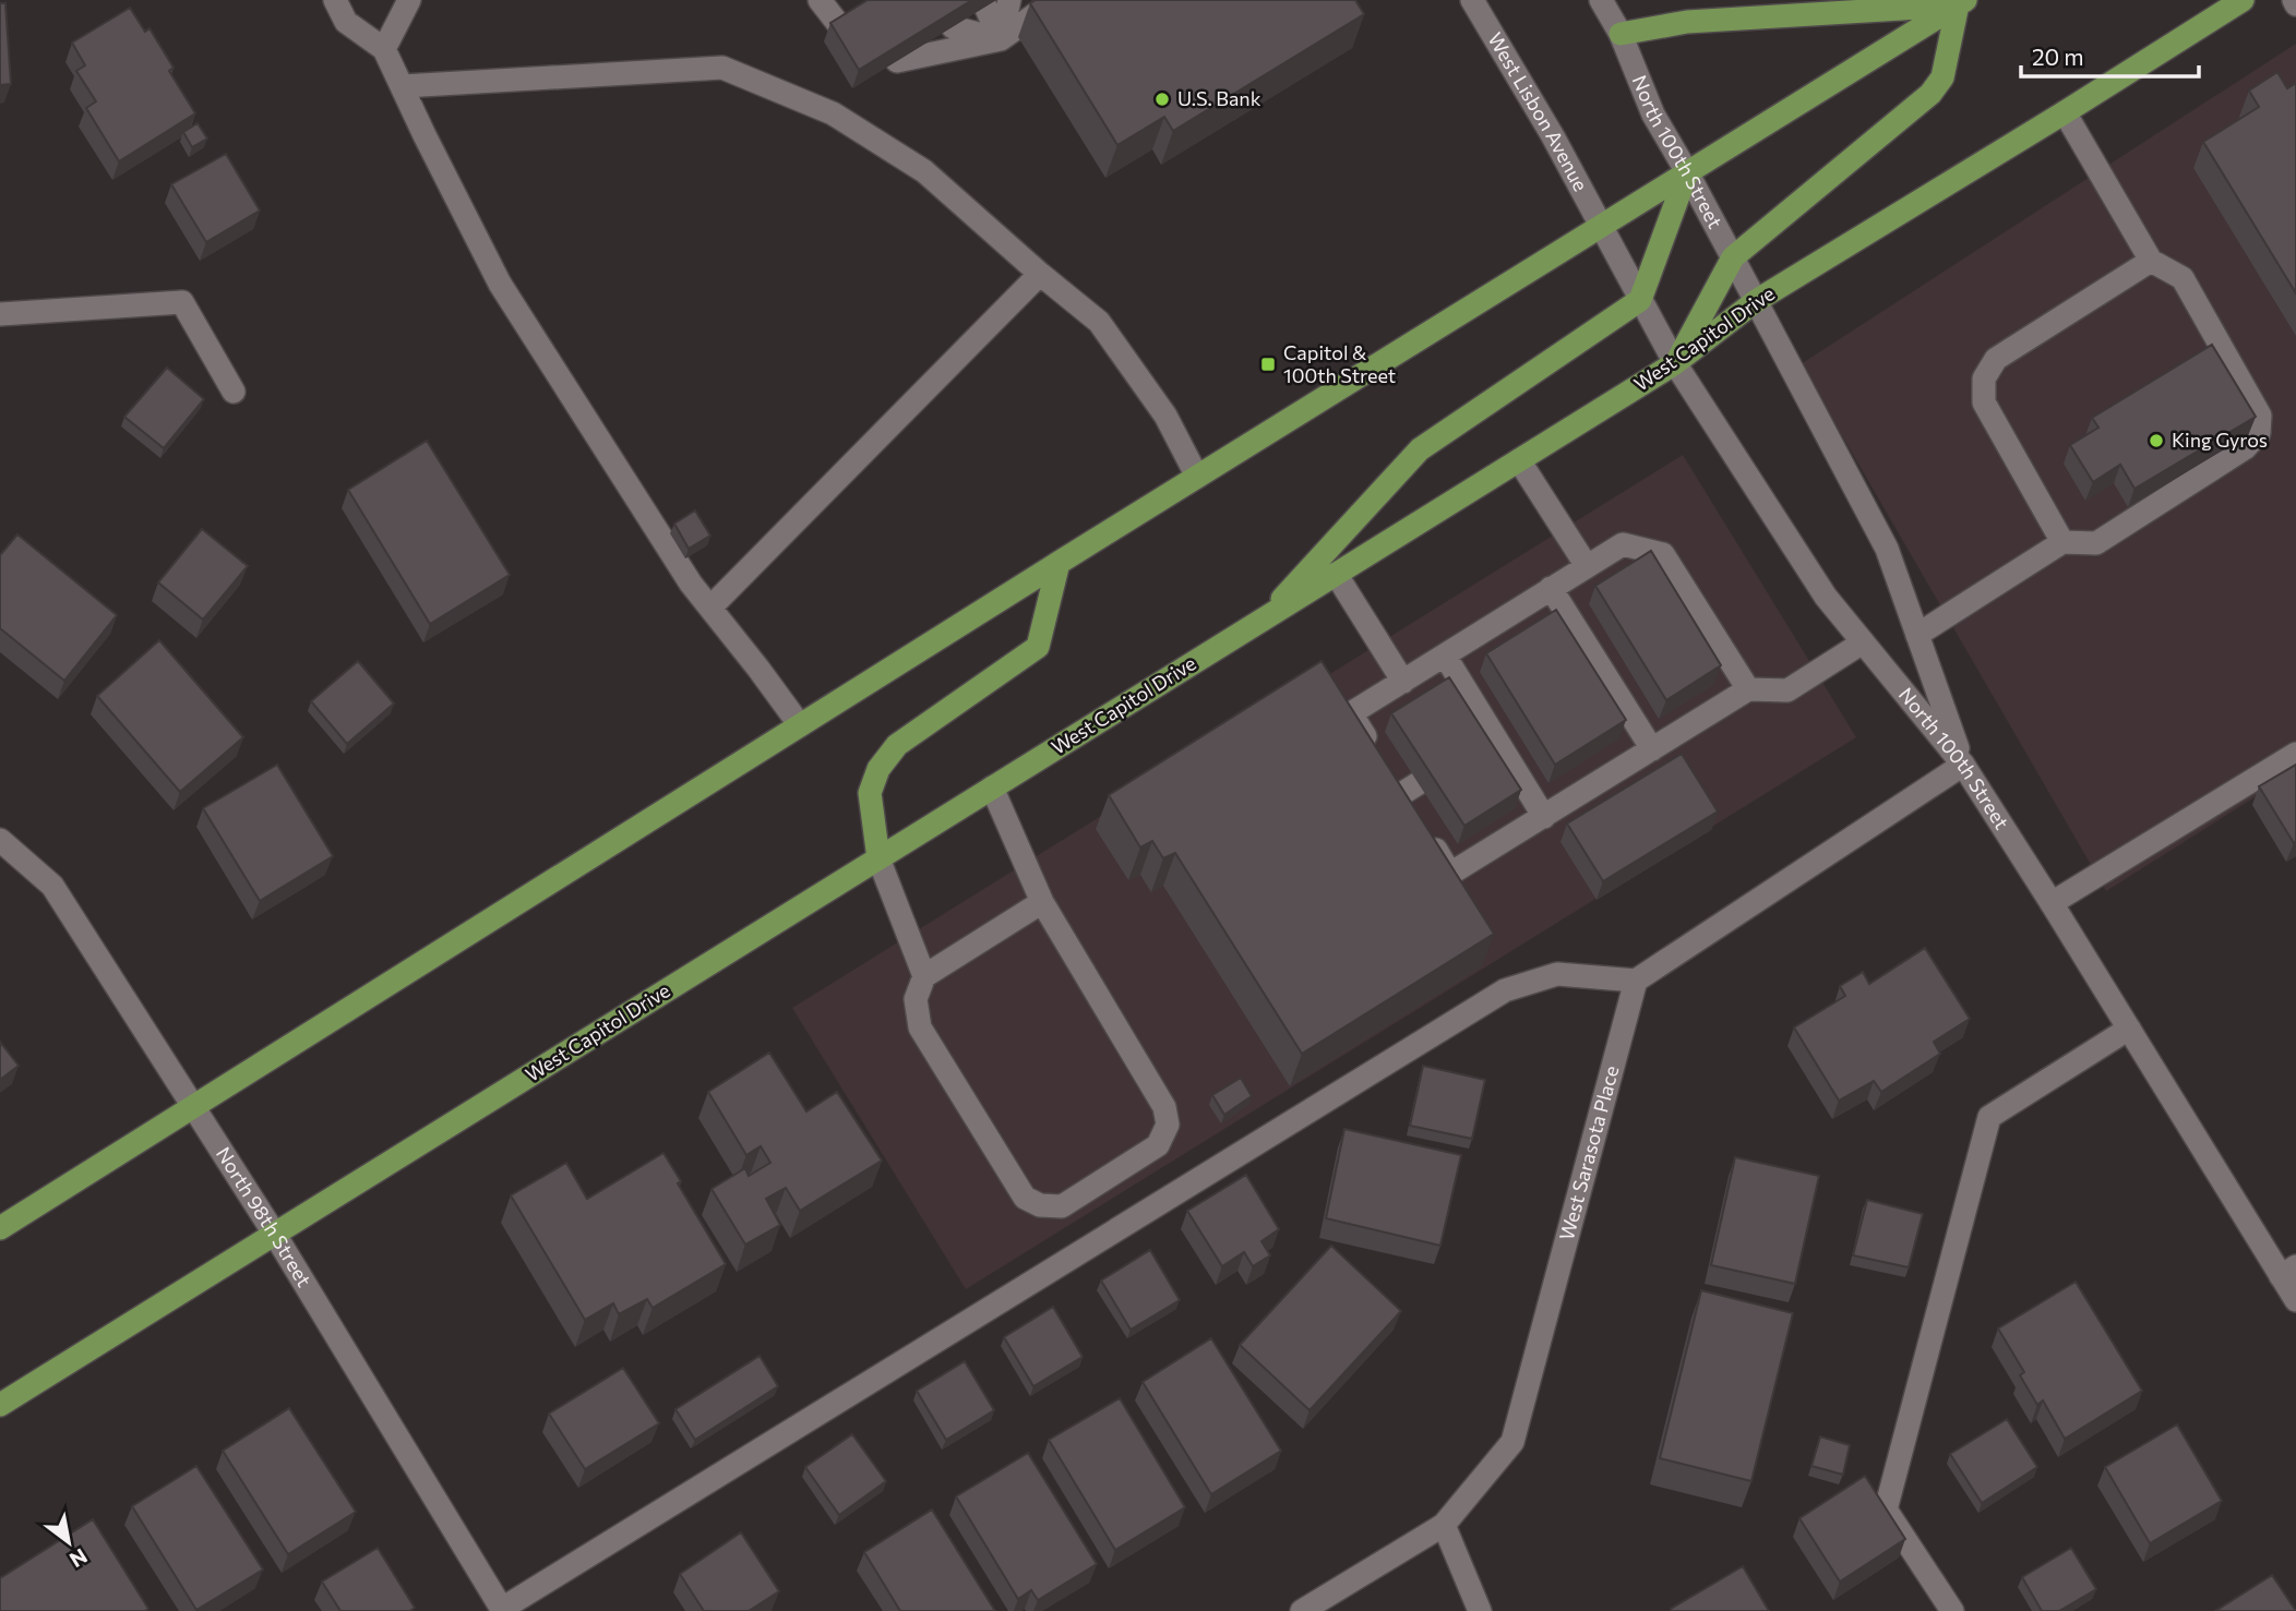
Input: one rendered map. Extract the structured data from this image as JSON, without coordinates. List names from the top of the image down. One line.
{"streets":{"main road":["West Capitol Drive"],"street":["West Lisbon Avenue","North 100th Street","West Sarasota Place","North 98th Street"]},"crossings":[["West Lisbon Avenue","North 100th Street"],["North 100th Street","West Capitol Drive"],["West Capitol Drive","North 98th Street"]],"places":{"other":["U.S. Bank","King Gyros"],"transit":["Capitol & 100th Street"]},"scale_bar":"20 m","north":"bottom right"}
